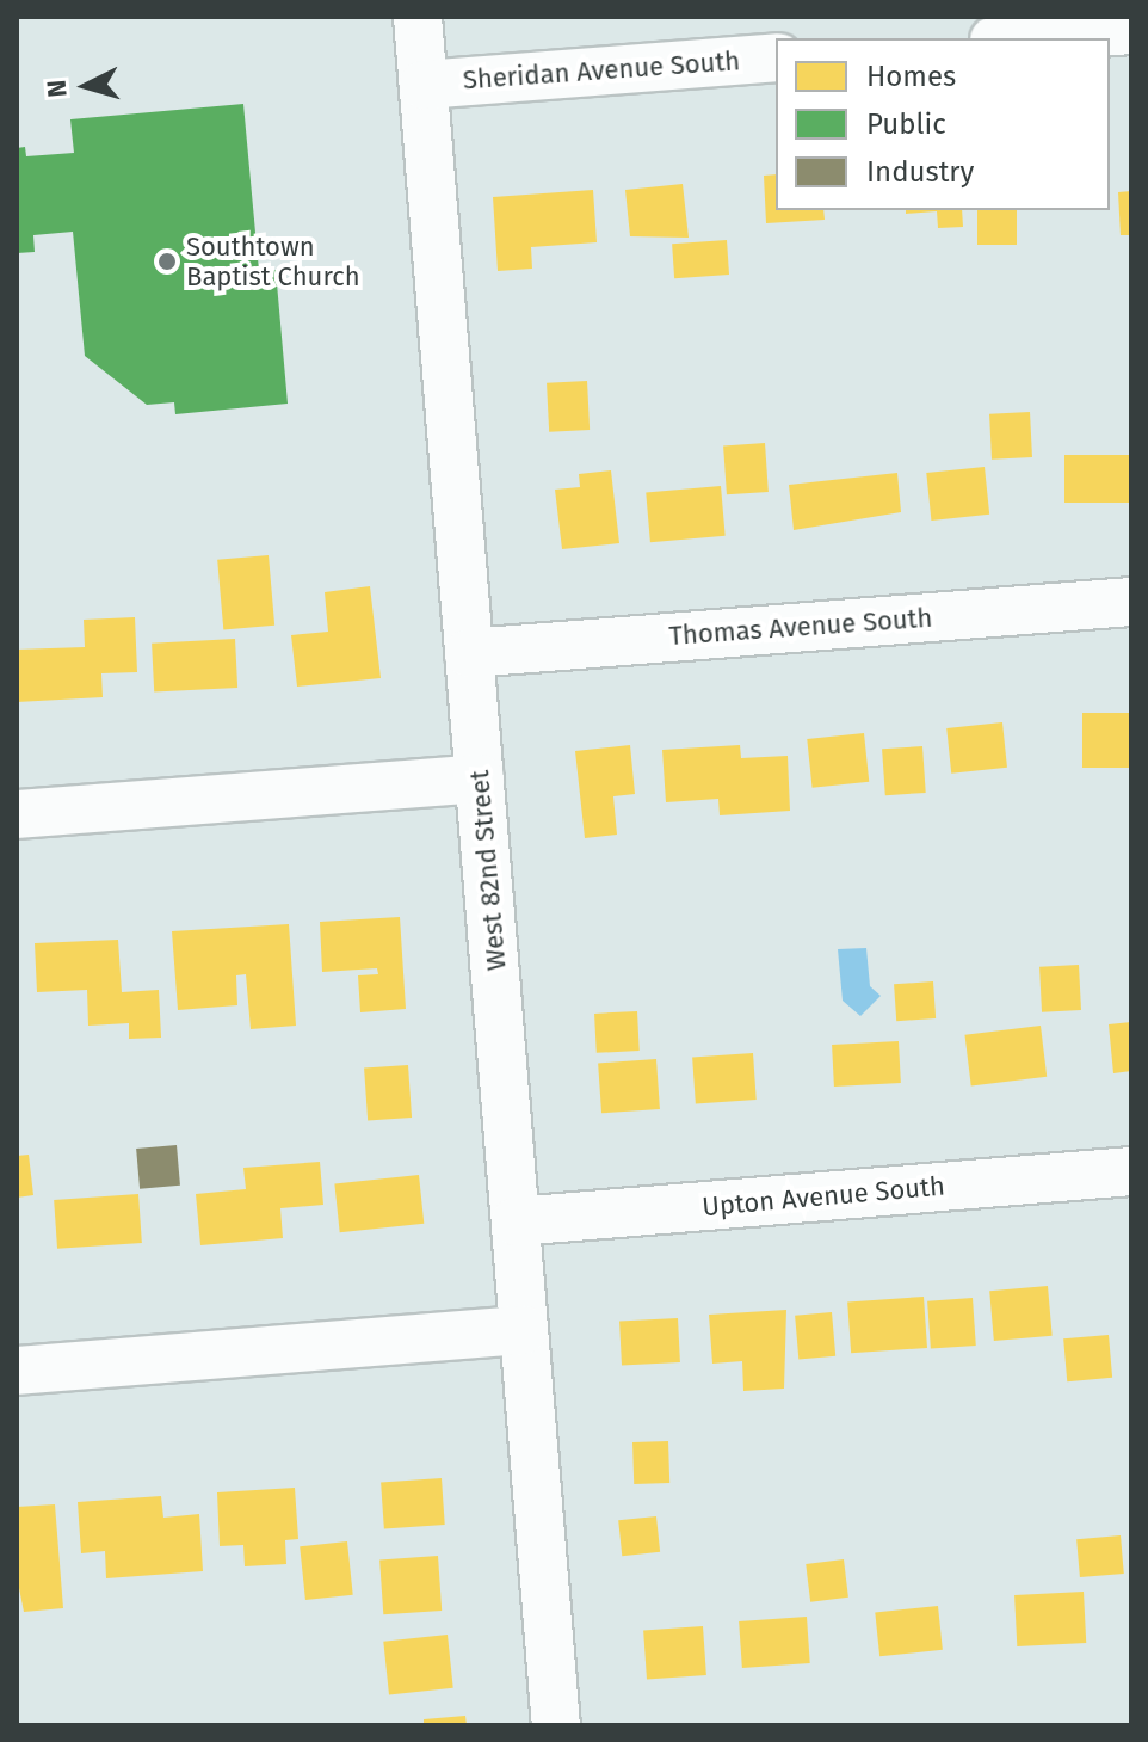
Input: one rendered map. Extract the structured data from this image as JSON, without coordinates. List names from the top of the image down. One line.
{"streets":{"street":["Sheridan Avenue South","Thomas Avenue South","West 82nd Street","Upton Avenue South"]},"crossings":[["Sheridan Avenue South","West 82nd Street"],["Thomas Avenue South","West 82nd Street"],["West 82nd Street","Upton Avenue South"]],"places":["Southtown Baptist Church"],"legend":["Homes","Public","Industry"],"north":"left"}
